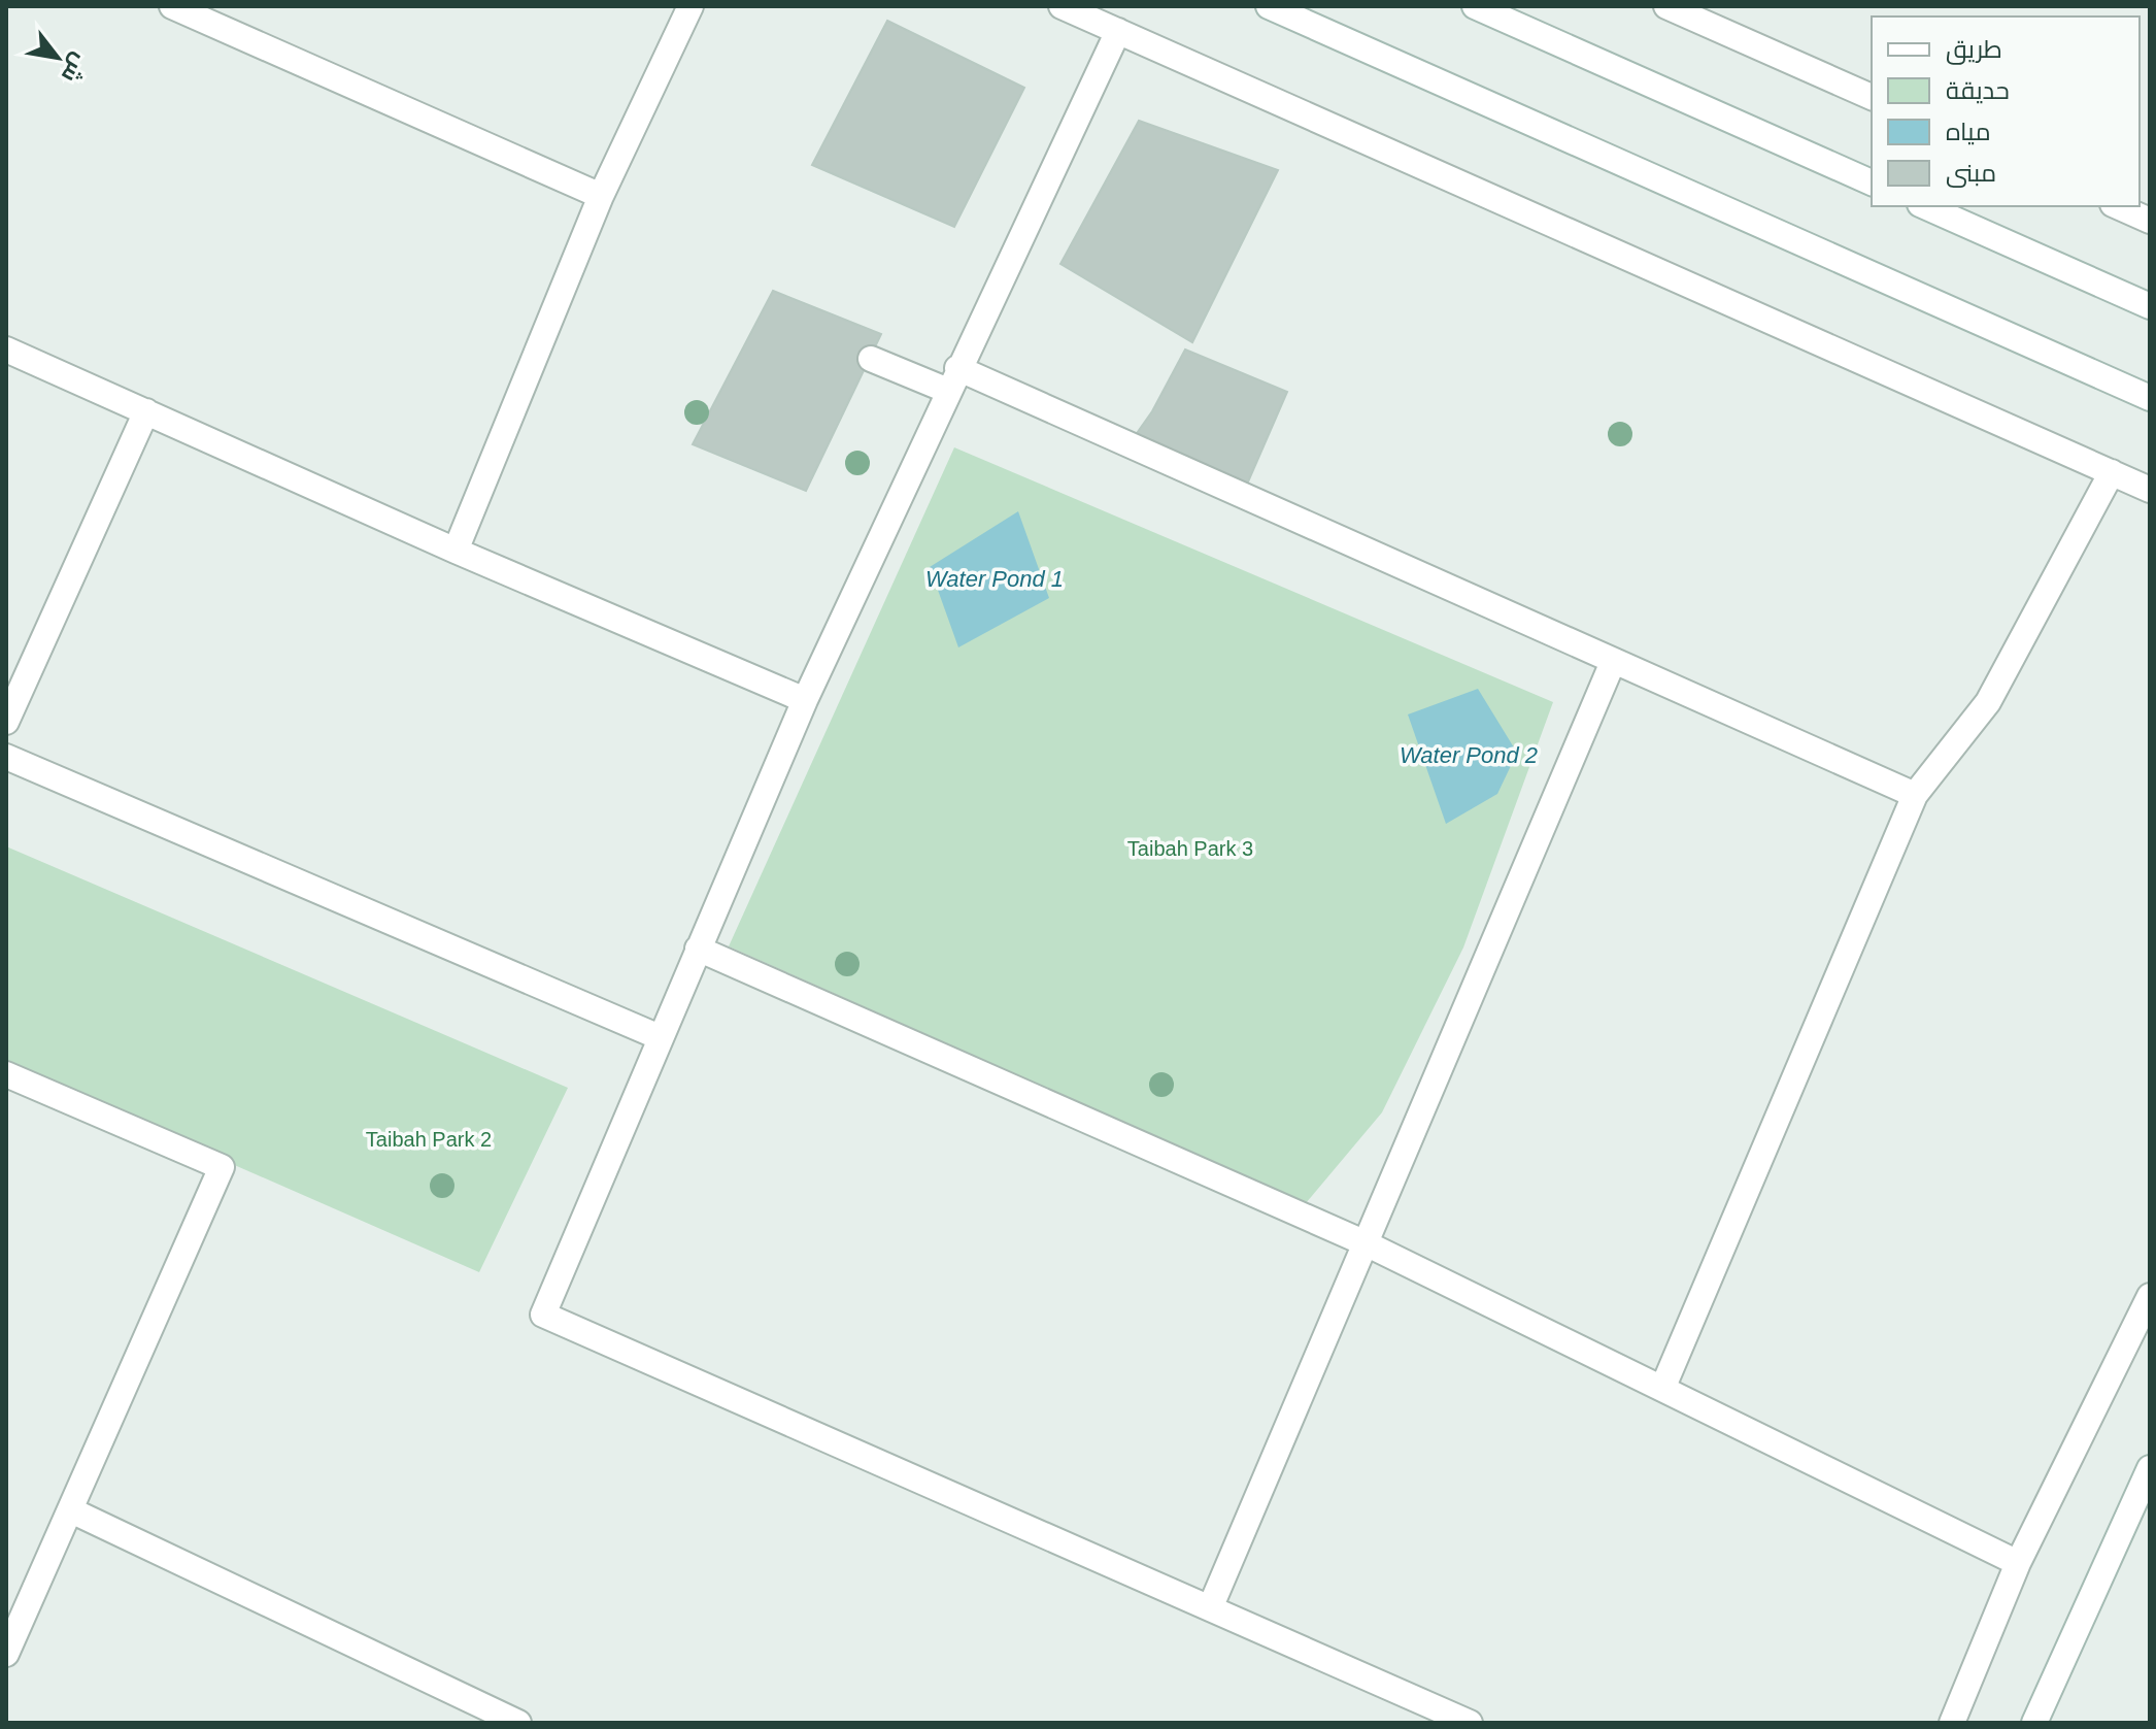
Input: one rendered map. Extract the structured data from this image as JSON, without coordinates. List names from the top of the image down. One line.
{"water":["Water Pond 1","Water Pond 2"],"parks":["Taibah Park 3","Taibah Park 2"],"legend":["طريق","حديقة","مياه","مبنى"],"north":"bottom right"}
